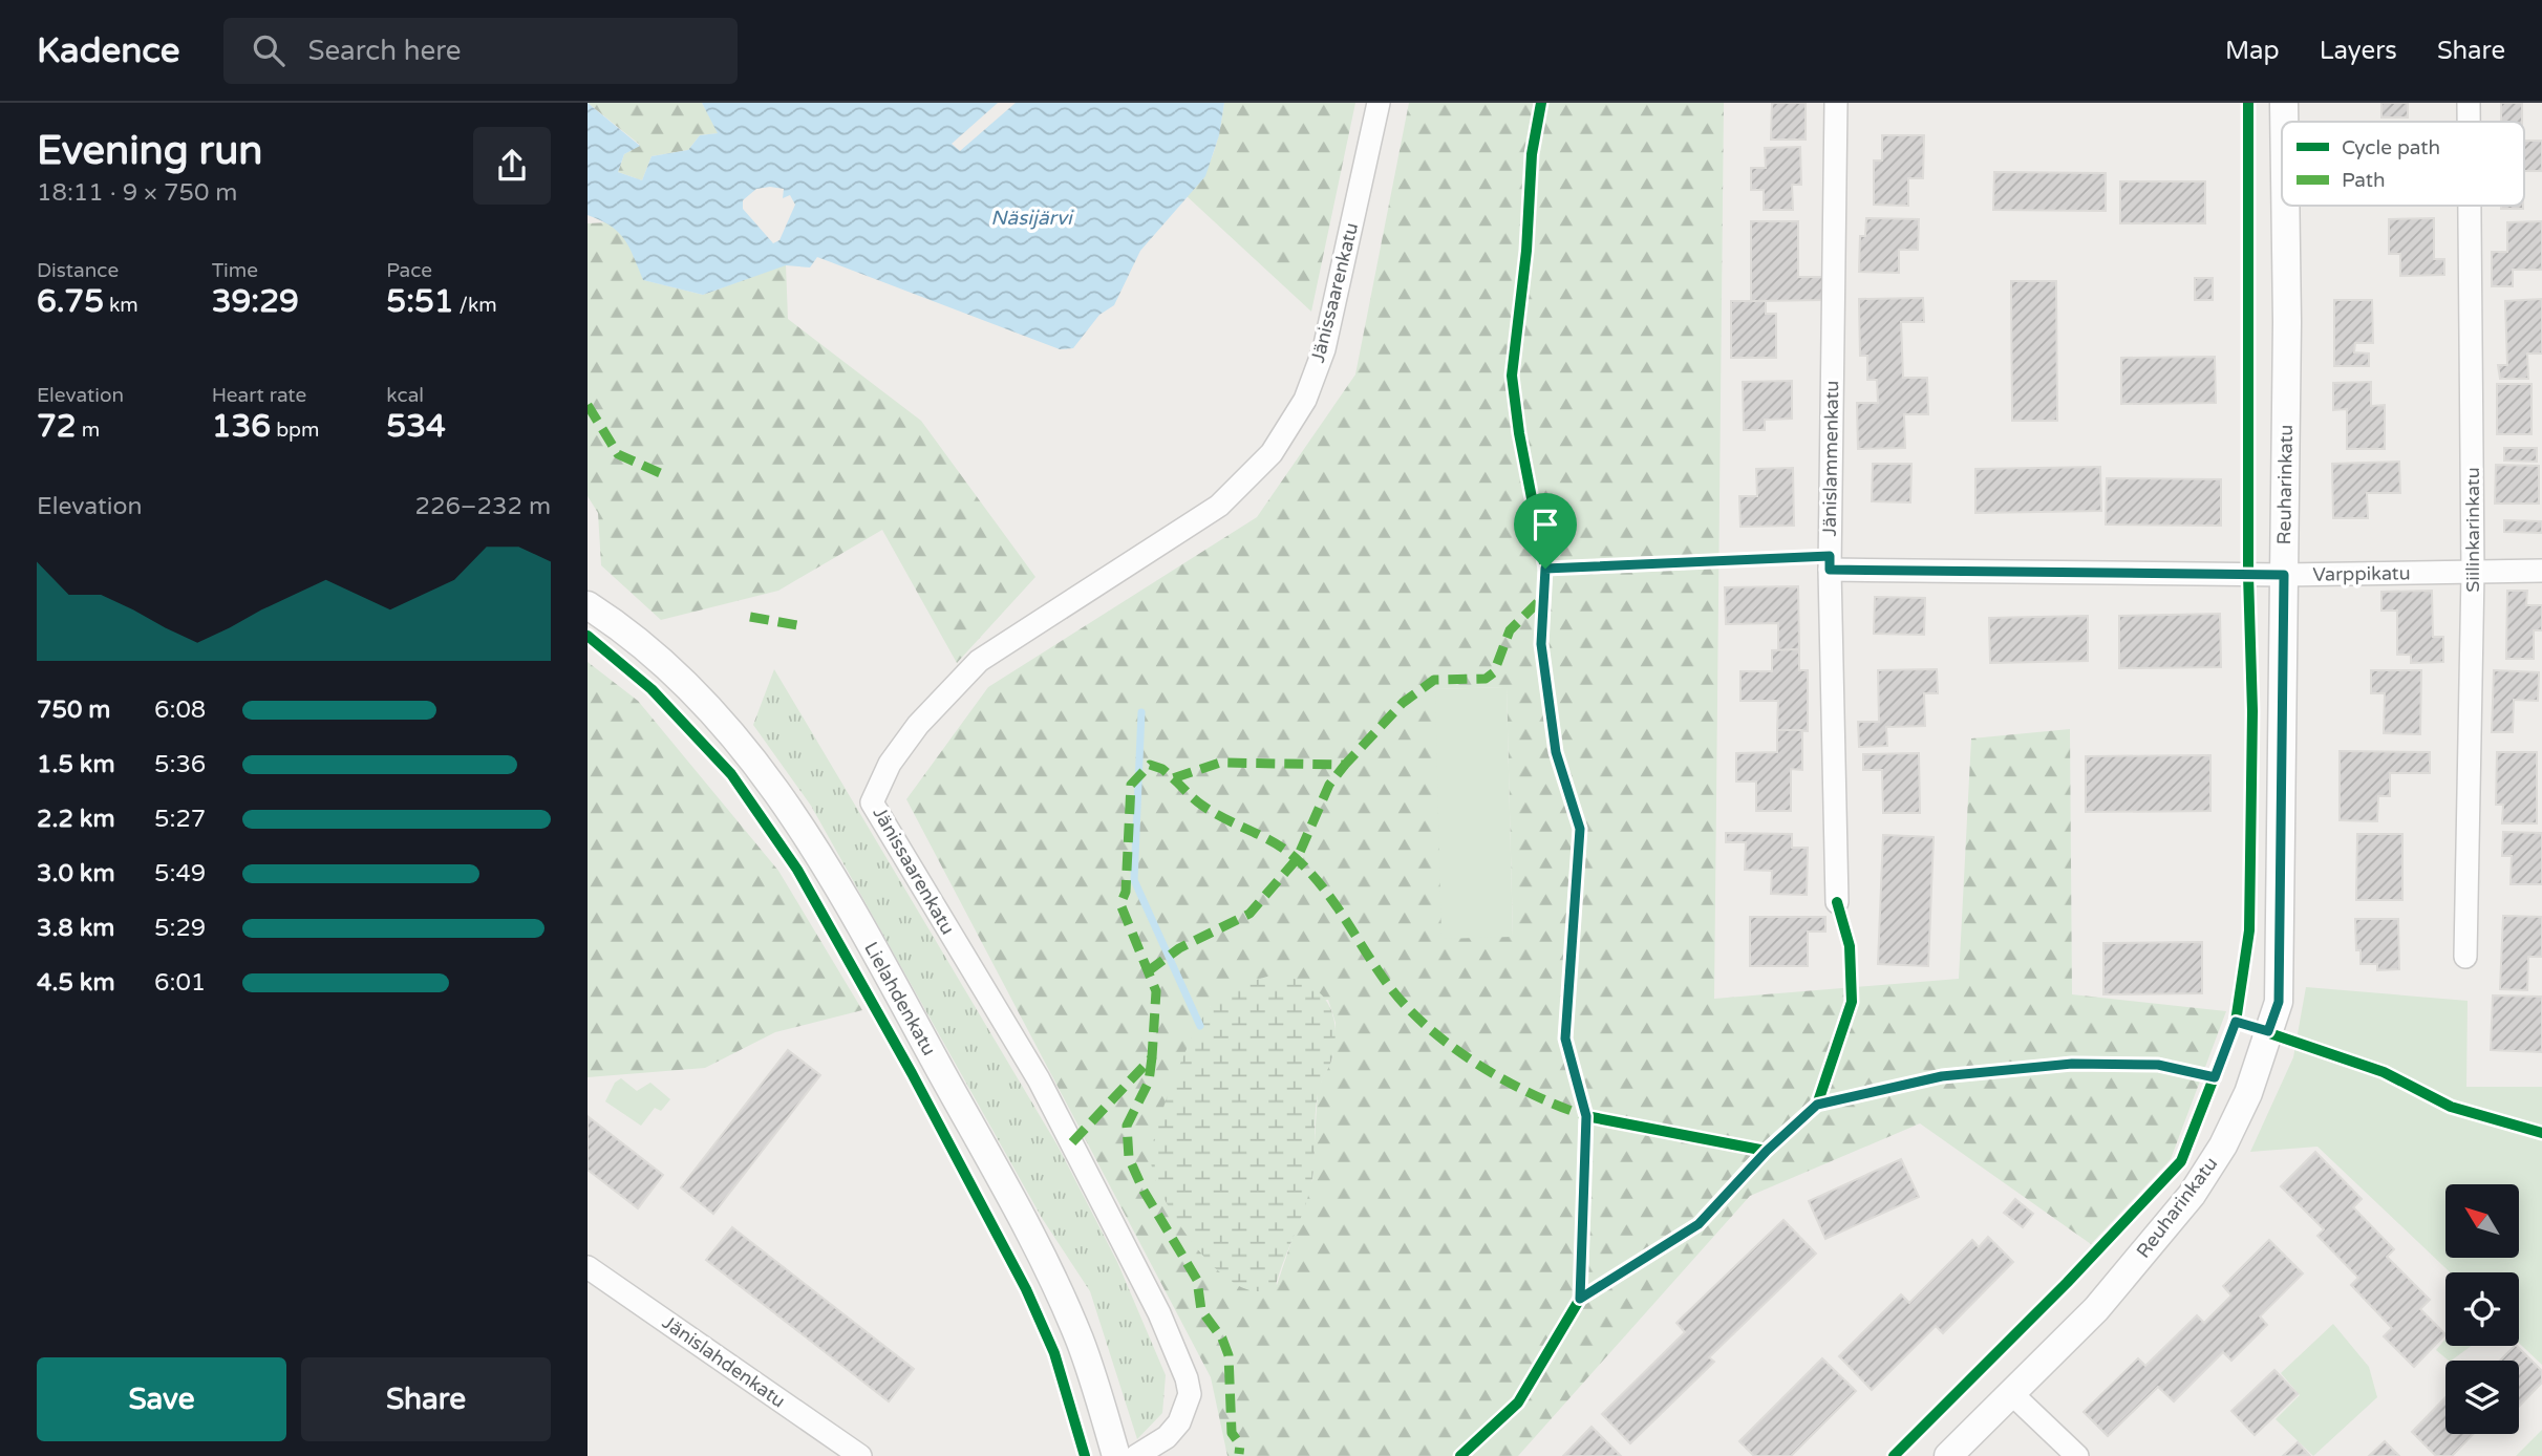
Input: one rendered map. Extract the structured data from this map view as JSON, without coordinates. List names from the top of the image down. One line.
{"streets":{"street":["Jänissaarenkatu","Jänislammenkatu","Reuharinkatu","Siilinkarinkatu","Varppikatu","Lielahdenkatu","Jänislahdenkatu"]},"crossings":[["Jänislammenkatu","Varppikatu"],["Reuharinkatu","Varppikatu"],["Siilinkarinkatu","Varppikatu"]],"water":["Näsijärvi"],"legend":["Cycle path","Path"],"north":"top left","page":{"header":"Kadence","search":"Search here","nav":["Map","Layers","Share"],"heading":["Evening run","18:11 · 9 × 750 m"],"stats":[["Distance","6.75 km"],["Time","39:29"],["Pace","5:51 /km"],["Elevation","72 m"],["Heart rate","136 bpm"],["kcal","534"]],"chart":["Elevation","226–232 m"],"list":[{"name":"750 m","note":"6:08"},{"name":"1.5 km","note":"5:36"},{"name":"2.2 km","note":"5:27"},{"name":"3.0 km","note":"5:49"},{"name":"3.8 km","note":"5:29"},{"name":"4.5 km","note":"6:01"}],"buttons":["Save","Share"]}}
